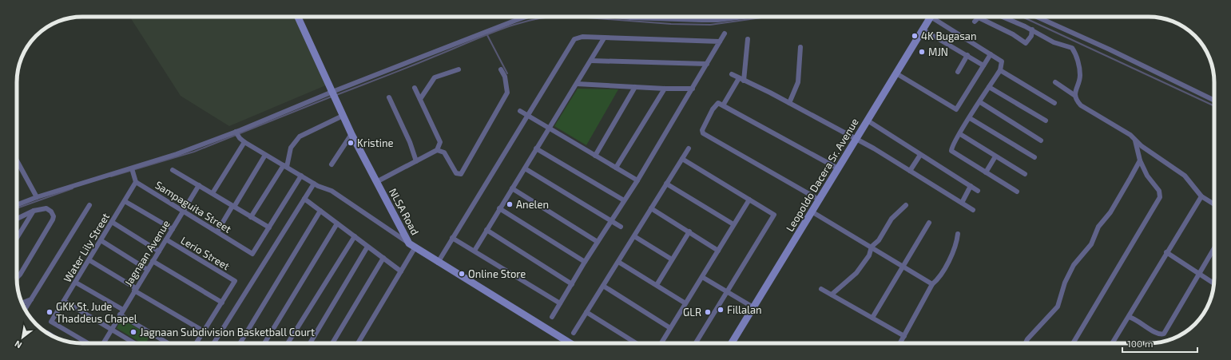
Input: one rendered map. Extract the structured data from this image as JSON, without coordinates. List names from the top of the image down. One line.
{"streets":{"main road":["Leopoldo Dacera Sr. Avenue","NLSA Road"],"street":["Sampaguita Street","Water Lily Street","Jagnaan Avenue","Lerio Street"]},"crossings":[["Sampaguita Street","Water Lily Street"],["Sampaguita Street","Jagnaan Avenue"],["Jagnaan Avenue","Lerio Street"]],"places":["4K Bugasan","MJN","Kristine","Anelen","Online Store","Fillalan","GKK St. Jude Thaddeus Chapel","GLR","Jagnaan Subdivision Basketball Court"],"scale_bar":"100 m","north":"bottom left"}
